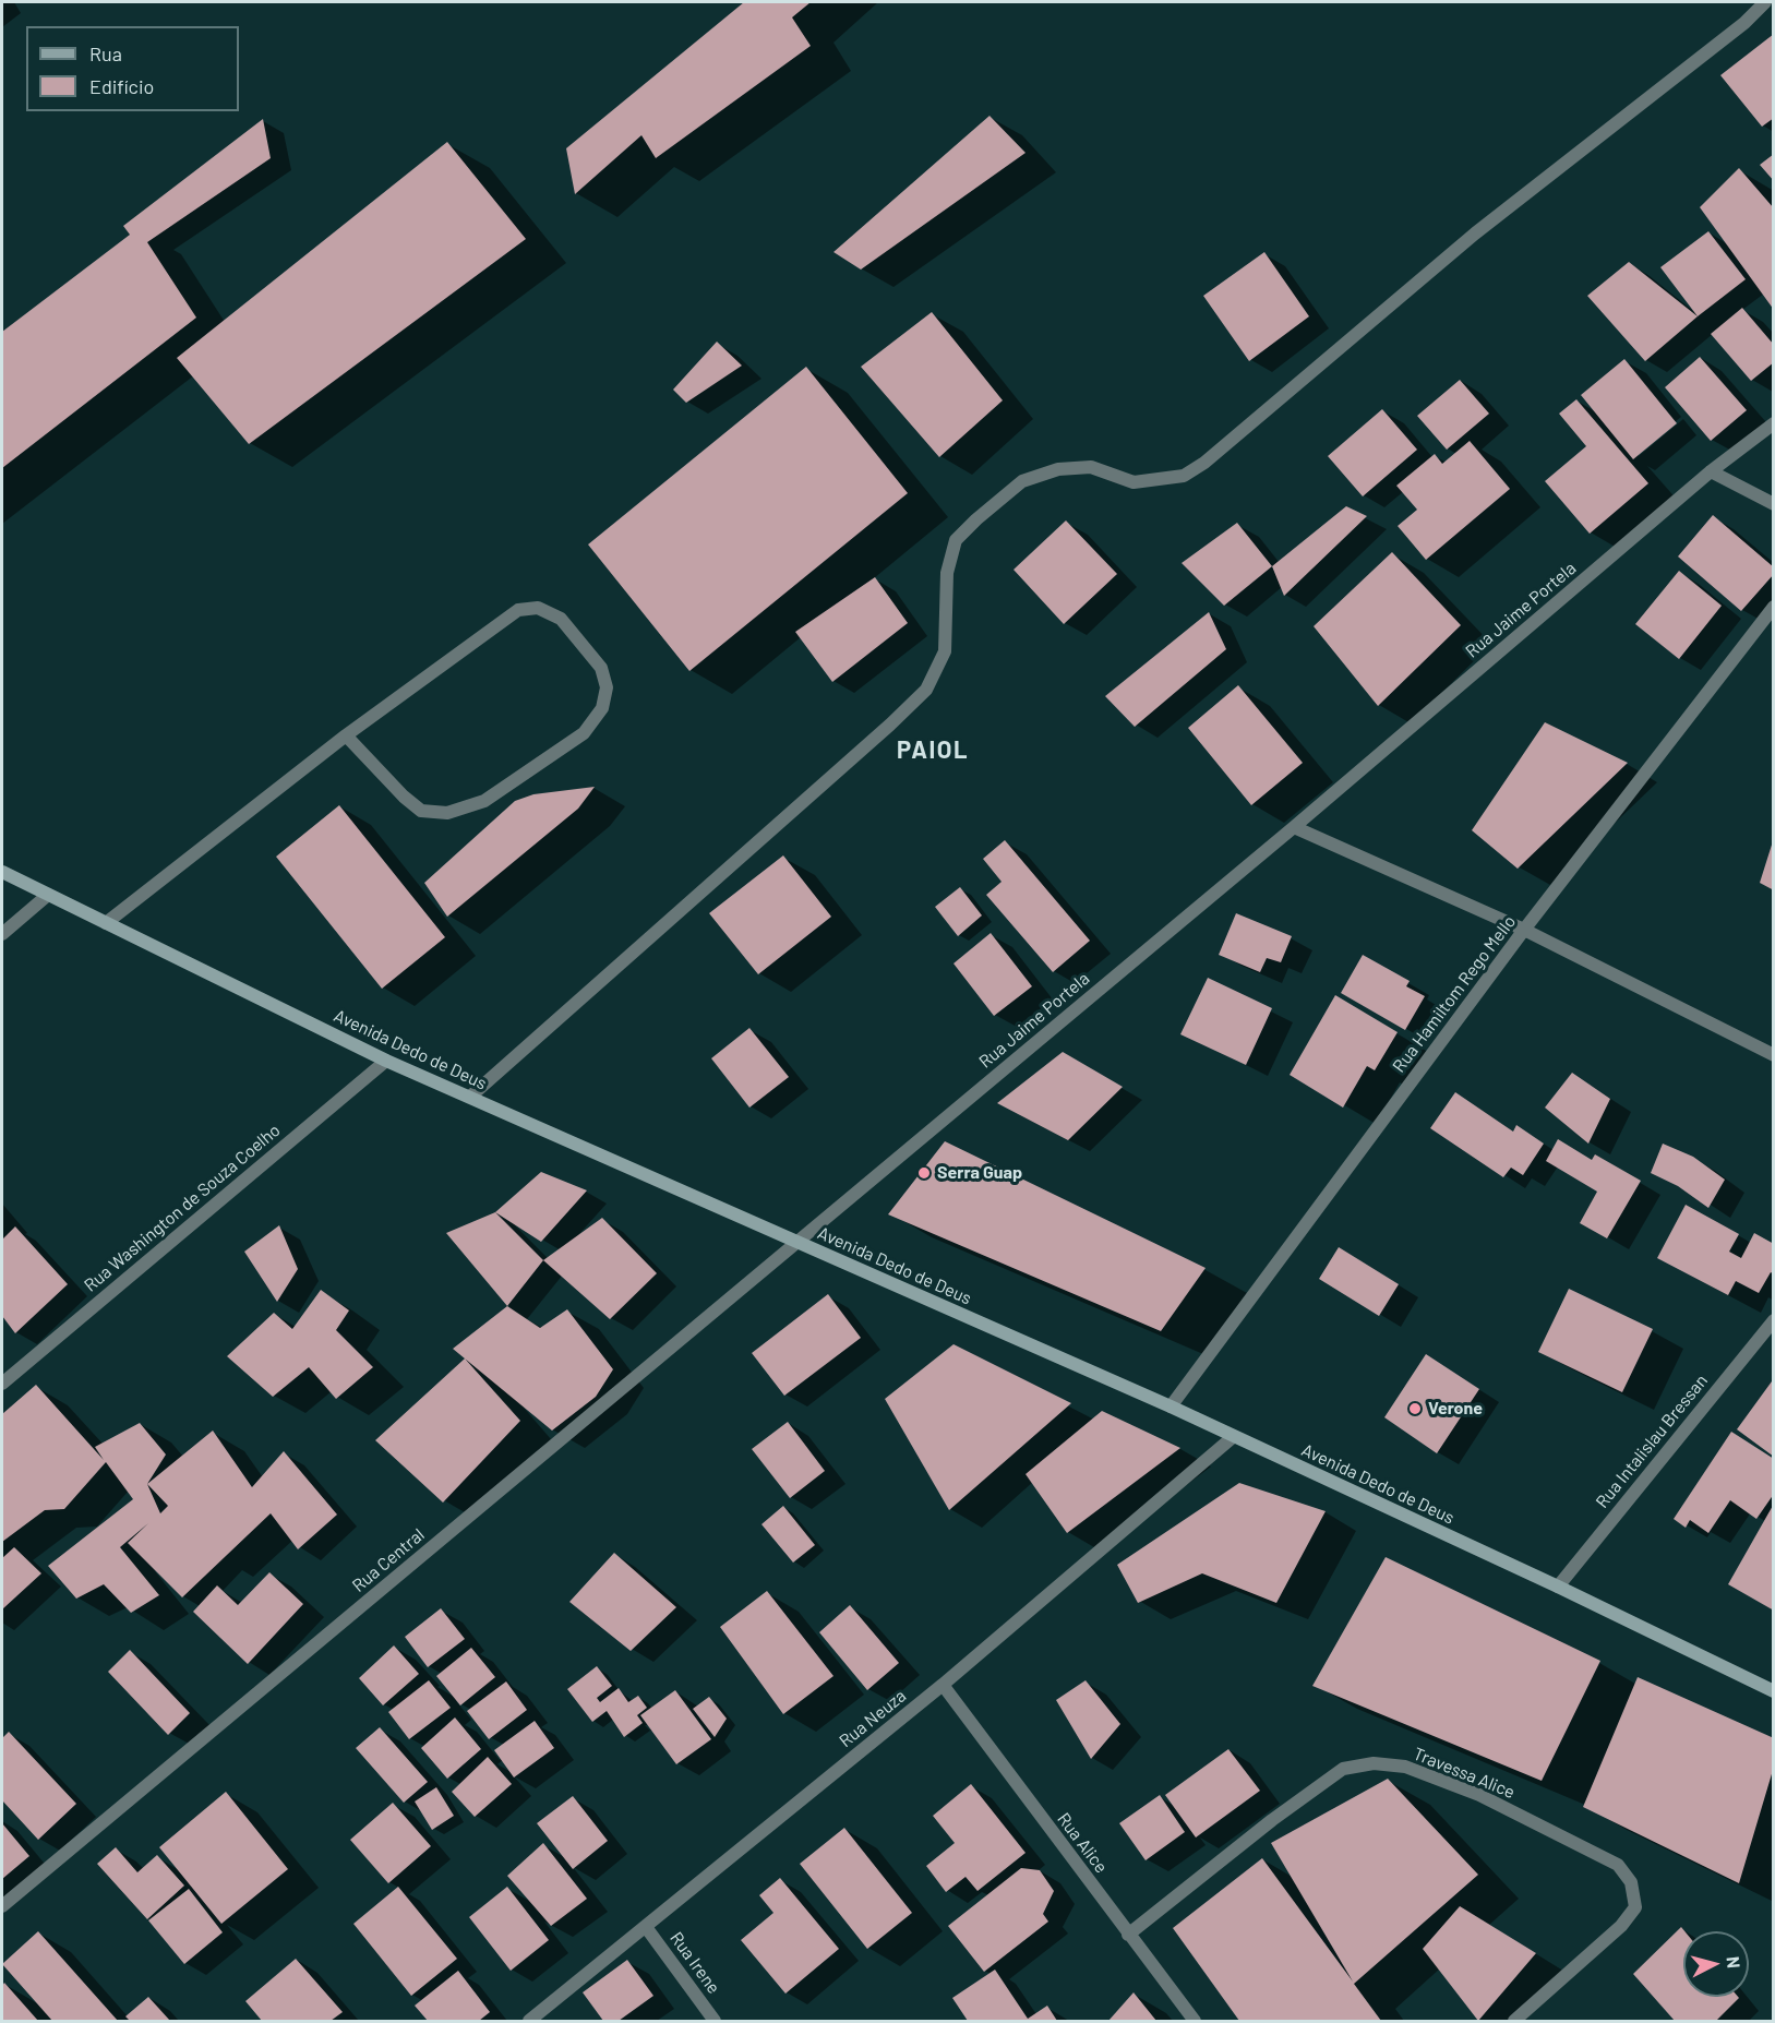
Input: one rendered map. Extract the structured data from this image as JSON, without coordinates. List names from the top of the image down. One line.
{"streets":{"main road":["Avenida Dedo de Deus"],"street":["Rua Jaime Portela","Rua Hamiltom Rego Mello","Rua Washington de Souza Coelho","Rua Intalislau Bressan","Rua Central","Rua Neuza","Travessa Alice","Rua Alice","Rua Irene"]},"crossings":[["Rua Jaime Portela","Avenida Dedo de Deus"],["Rua Jaime Portela","Rua Central"],["Rua Hamiltom Rego Mello","Avenida Dedo de Deus"],["Avenida Dedo de Deus","Rua Washington de Souza Coelho"],["Avenida Dedo de Deus","Rua Intalislau Bressan"],["Avenida Dedo de Deus","Rua Central"],["Avenida Dedo de Deus","Rua Neuza"],["Rua Neuza","Rua Alice"],["Rua Neuza","Rua Irene"],["Travessa Alice","Rua Alice"]],"districts":["PAIOL"],"places":["Serra Guap","Verone"],"legend":["Rua","Edifício"],"north":"right"}
